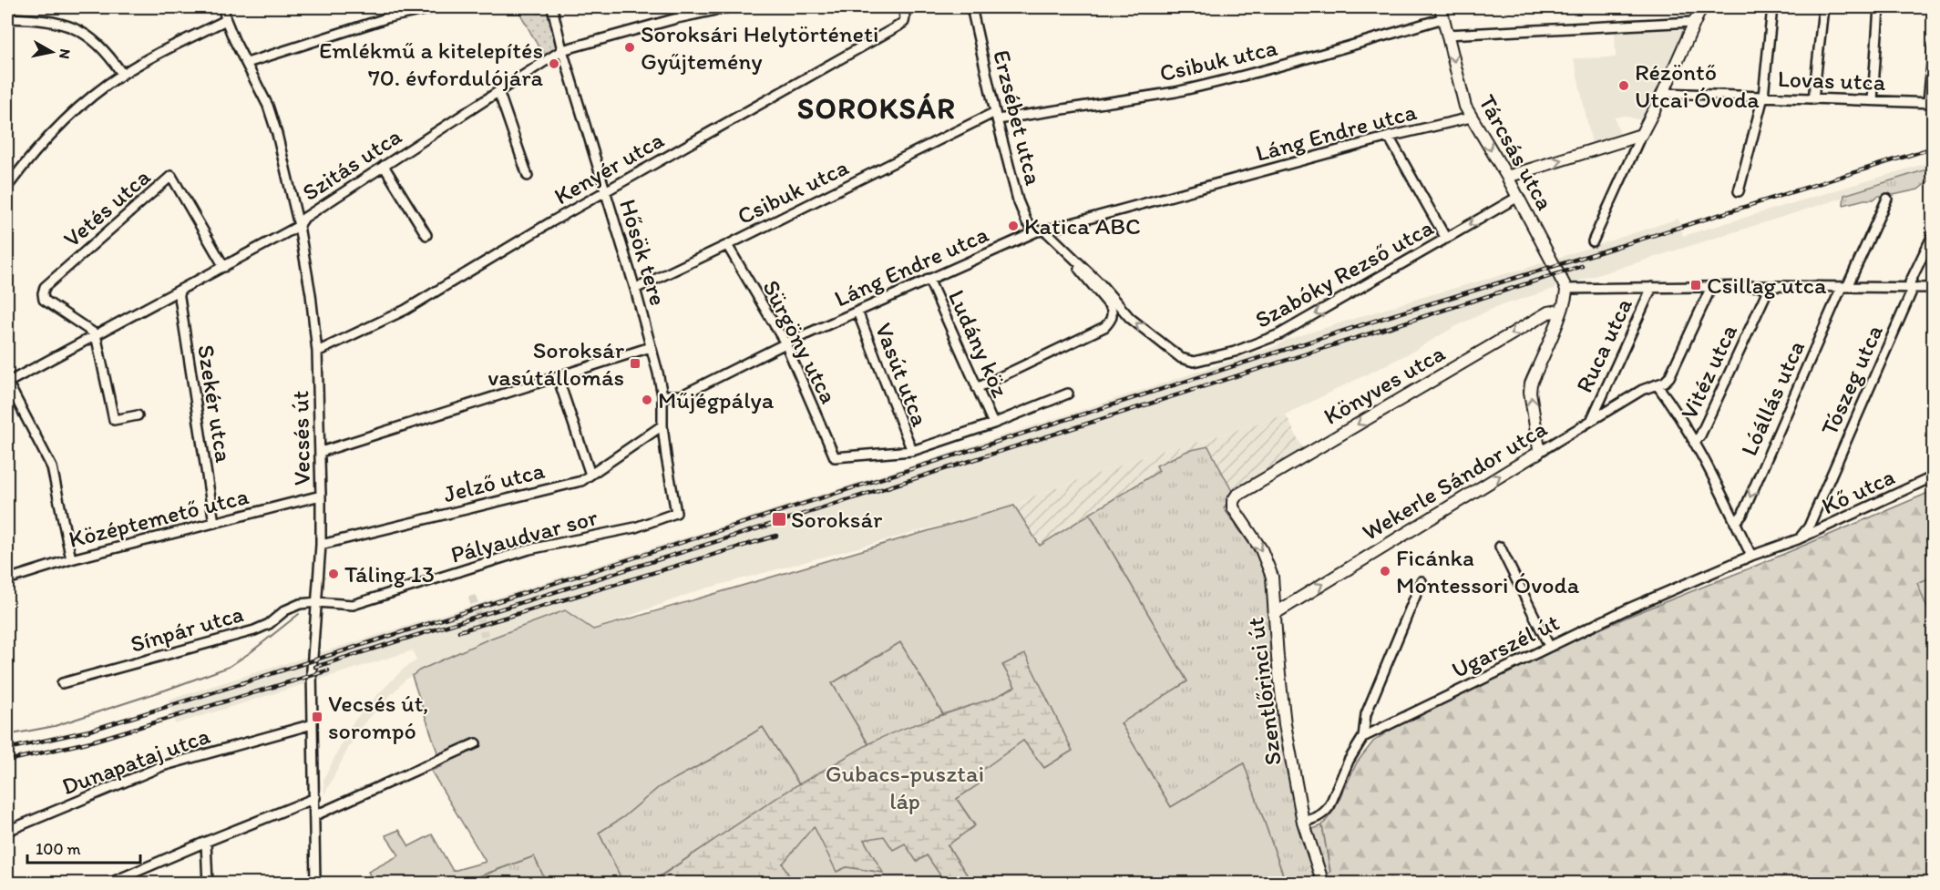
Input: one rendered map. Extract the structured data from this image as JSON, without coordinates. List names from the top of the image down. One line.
{"streets":{"main road":["Tárcsás utca","Könyves utca","Wekerle Sándor utca","Szentlőrinci út"],"street":["Csibuk utca","Lovas utca","Erzsébet utca","Láng Endre utca","Szitás utca","Kenyér utca","Vetés utca","Hősök tere","Szabóky Rezső utca","Sürgöny utca","Ludány köz","Ruca utca","Vitéz utca","Vasút utca","Tószeg utca","Lóállás utca","Szekér utca","Vecsés út","Jelző utca","Kő utca","Középtemető utca","Pályaudvar sor","Sínpár utca","Ugarszél út","Dunapataj utca"]},"crossings":[["Csibuk utca","Erzsébet utca"],["Csibuk utca","Tárcsás utca"],["Csibuk utca","Hősök tere"],["Csibuk utca","Sürgöny utca"],["Erzsébet utca","Láng Endre utca"],["Erzsébet utca","Szabóky Rezső utca"],["Láng Endre utca","Tárcsás utca"],["Láng Endre utca","Hősök tere"],["Láng Endre utca","Sürgöny utca"],["Láng Endre utca","Ludány köz"],["Láng Endre utca","Vasút utca"],["Tárcsás utca","Szabóky Rezső utca"],["Szitás utca","Vetés utca"],["Szitás utca","Hősök tere"],["Szitás utca","Szekér utca"],["Szitás utca","Vecsés út"],["Kenyér utca","Hősök tere"],["Kenyér utca","Vecsés út"],["Hősök tere","Jelző utca"],["Hősök tere","Pályaudvar sor"],["Sürgöny utca","Vasút utca"],["Ruca utca","Wekerle Sándor utca"],["Tószeg utca","Kő utca"],["Tószeg utca","Ugarszél út"],["Könyves utca","Szentlőrinci út"],["Szekér utca","Középtemető utca"],["Vecsés út","Jelző utca"],["Vecsés út","Középtemető utca"],["Vecsés út","Pályaudvar sor"],["Vecsés út","Sínpár utca"],["Vecsés út","Dunapataj utca"],["Wekerle Sándor utca","Szentlőrinci út"],["Kő utca","Ugarszél út"],["Pályaudvar sor","Sínpár utca"]],"one_way":["Tárcsás utca","Szabóky Rezső utca","Könyves utca","Lóállás utca","Wekerle Sándor utca"],"districts":["SOROKSÁR"],"parks":["Gubacs-pusztai láp"],"places":{"other":["Soroksári Helytörténeti Gyűjtemény","Emlékmű a kitelepítés 70. évfordulójára","Rézöntő Utcai Óvoda","Katica ABC","Műjégpálya","Ficánka Montessori Óvoda","Táling 13"],"transit":["Csillag utca","Soroksár vasútállomás","Soroksár","Vecsés út, sorompó"]},"scale_bar":"100 m","north":"right"}
